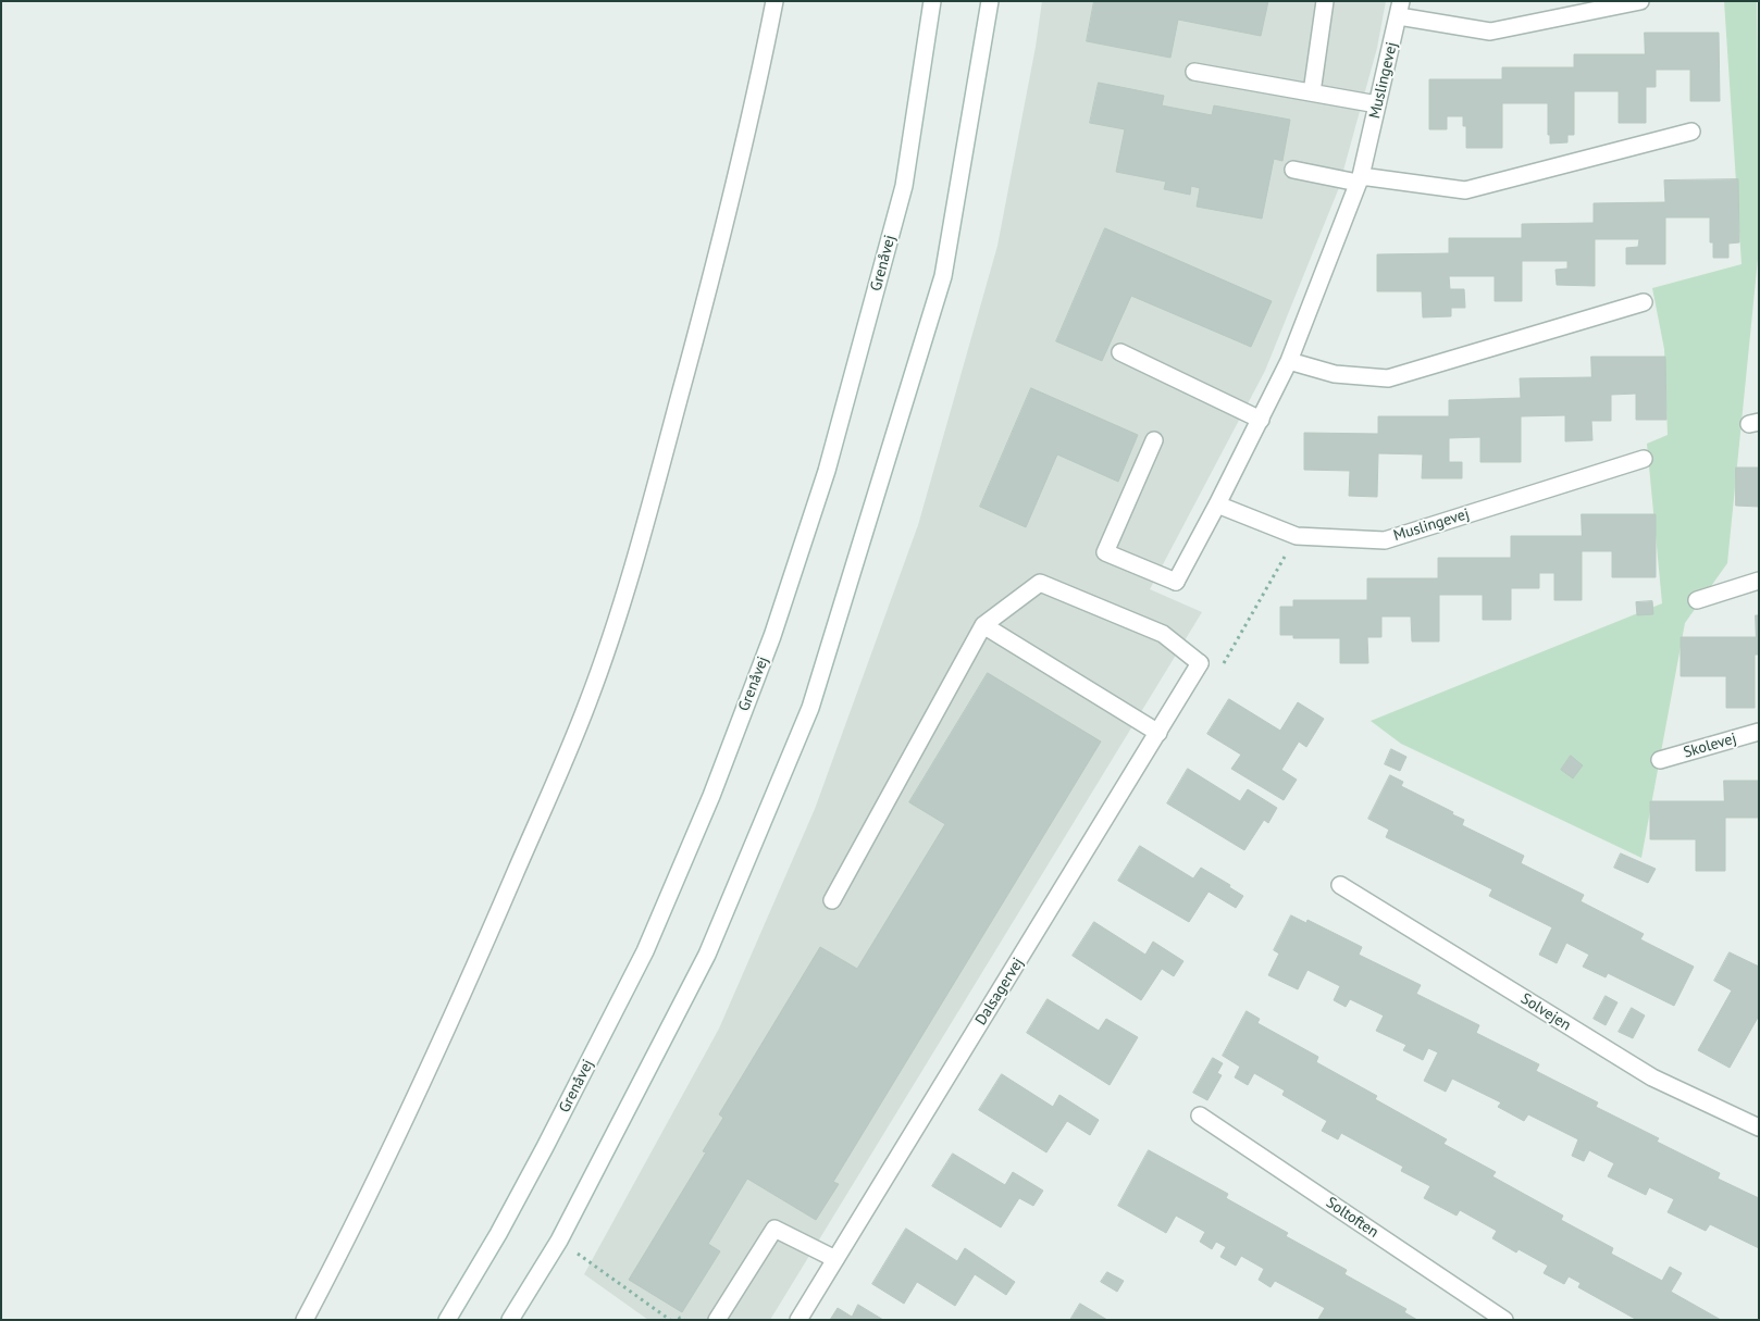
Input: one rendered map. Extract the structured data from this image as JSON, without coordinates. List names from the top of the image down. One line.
{"streets":{"street":["Muslingevej","Grenåvej","Skolevej","Dalsagervej","Solvejen","Soltoften"]}}
